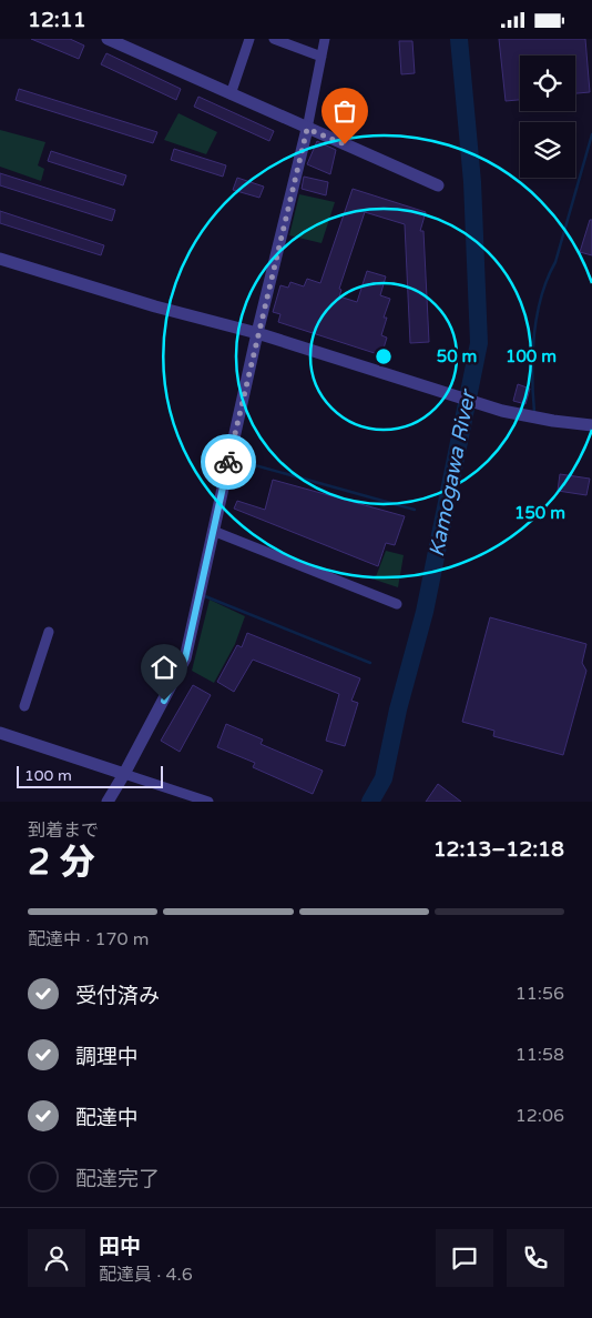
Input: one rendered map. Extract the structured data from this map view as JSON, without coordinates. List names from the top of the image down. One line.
{"water":["Kamogawa River"],"scale_bar":"100 m","page":{"status":"12:11","scale":"100 m","heading":["2 分","到着まで","12:13–12:18"],"panel":["田中","配達員 · 4.6"],"bar":"配達中 · 170 m","list":[["受付済み","11:56"],["調理中","11:58"],["配達中","12:06"],"配達完了"]},"rings":["50 m","100 m","150 m"]}
